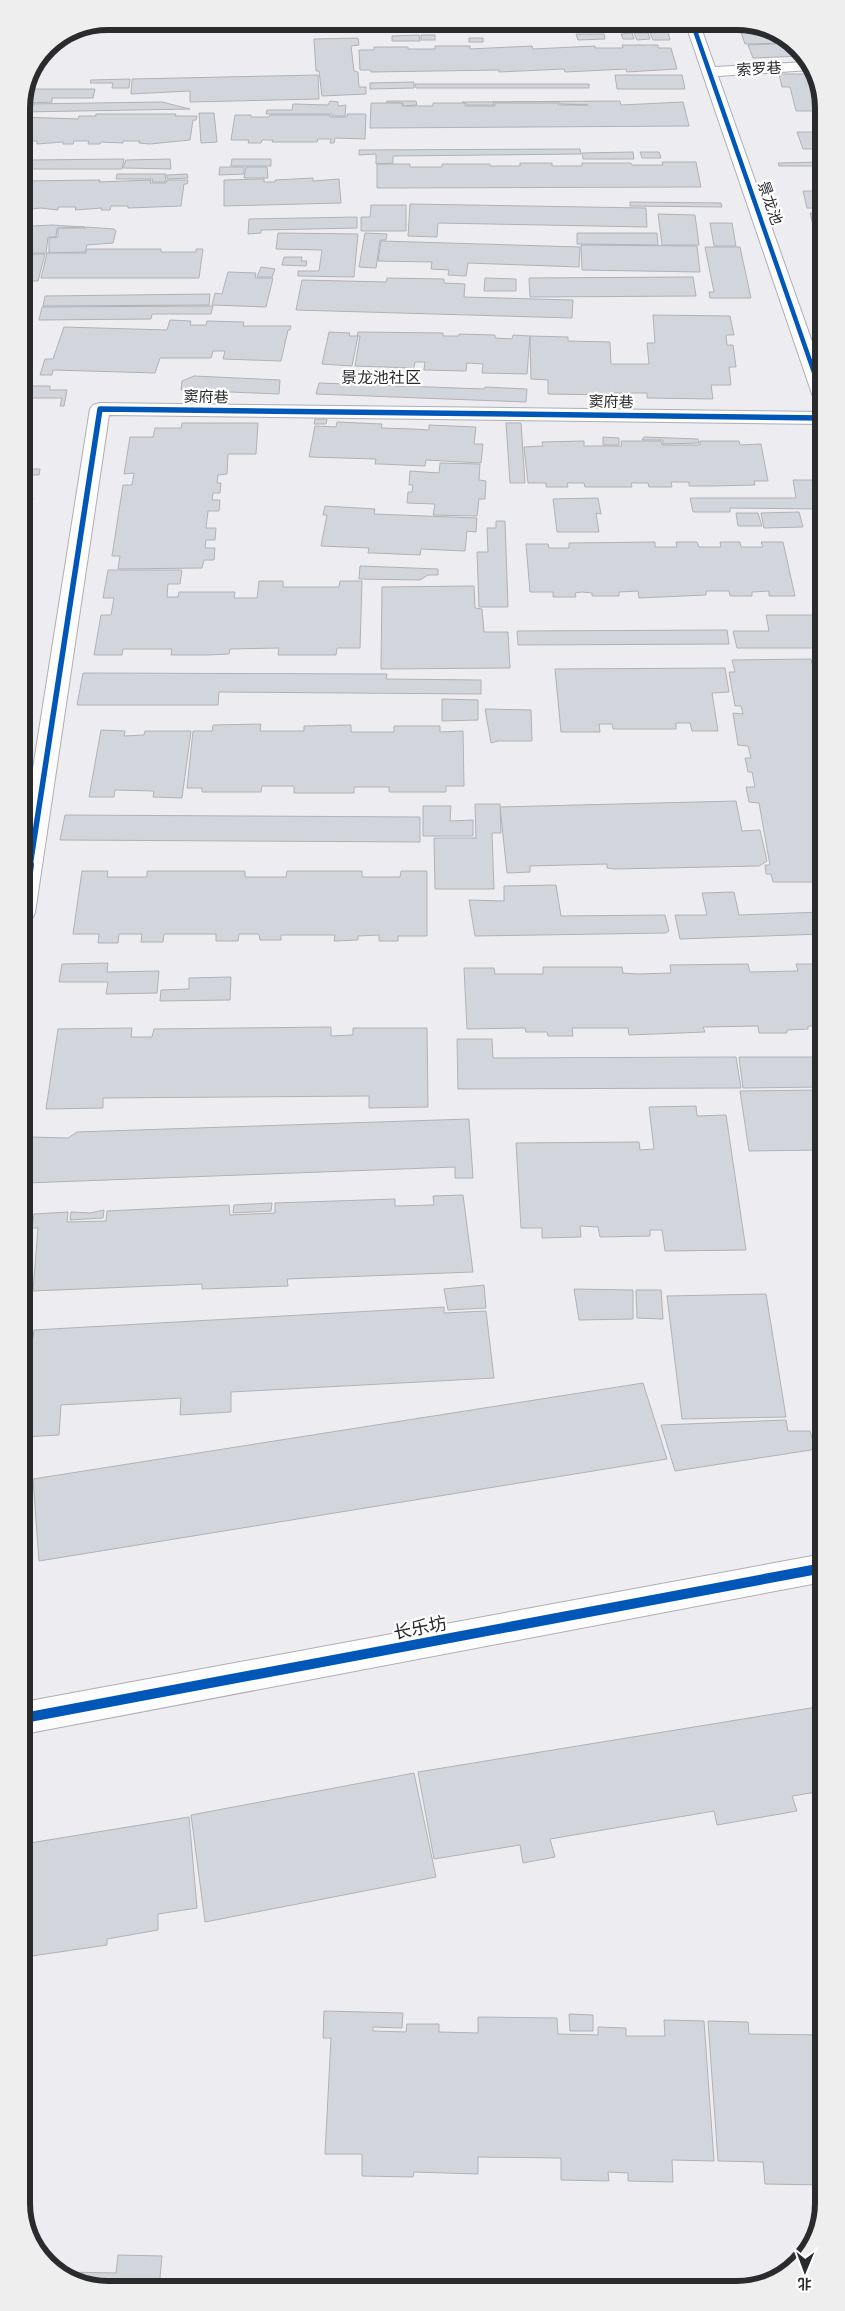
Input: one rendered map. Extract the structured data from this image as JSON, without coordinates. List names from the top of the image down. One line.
{"streets":{"street":["索罗巷","景龙池","窦府巷","长乐坊"]},"crossings":[["索罗巷","景龙池"]],"districts":["景龙池社区"],"north":"bottom"}
